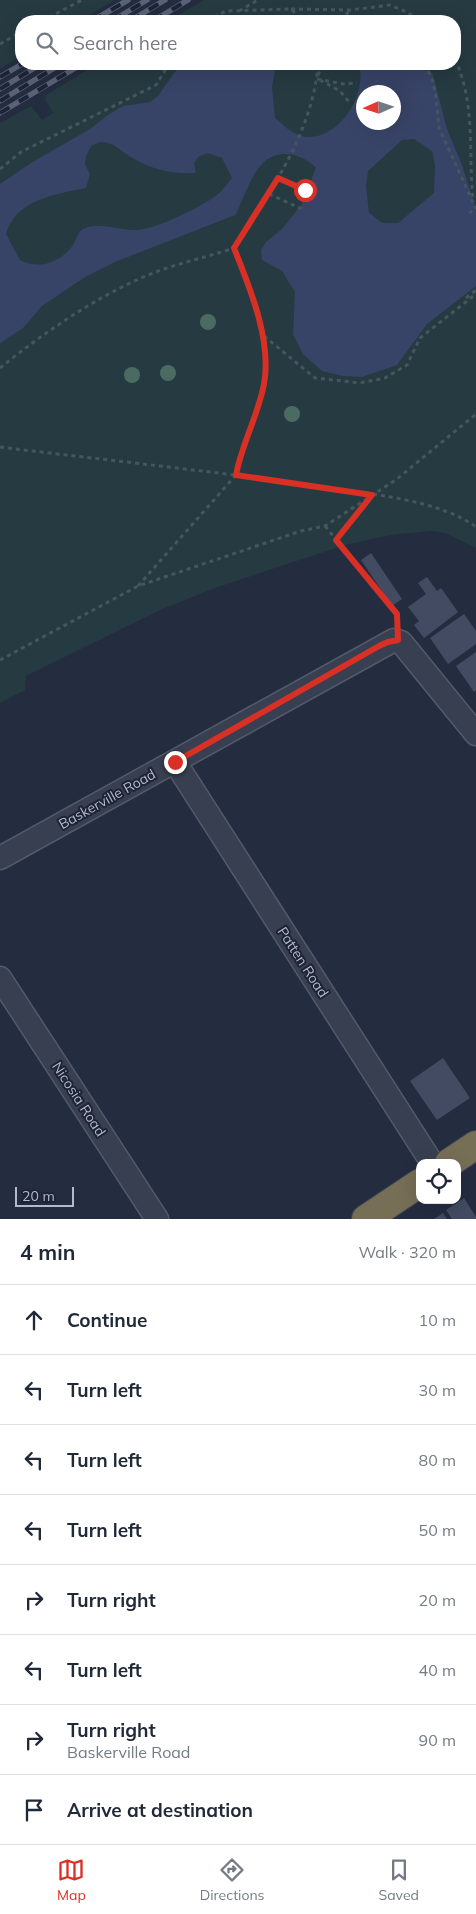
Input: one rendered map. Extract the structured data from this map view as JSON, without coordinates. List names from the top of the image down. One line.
{"streets":{"street":["Baskerville Road","Patten Road","Nicosia Road"]},"crossings":[["Baskerville Road","Patten Road"]],"scale_bar":"20 m","north":"left","page":{"search":"Search here","scale":"20 m","heading":["4 min","Walk · 320 m"],"list":[["Continue","10 m"],["Turn left","30 m"],["Turn left","80 m"],["Turn left","50 m"],["Turn right","20 m"],["Turn left","40 m"],["Turn right","Baskerville Road","90 m"],"Arrive at destination"],"nav":["Map","Directions","Saved"]}}
